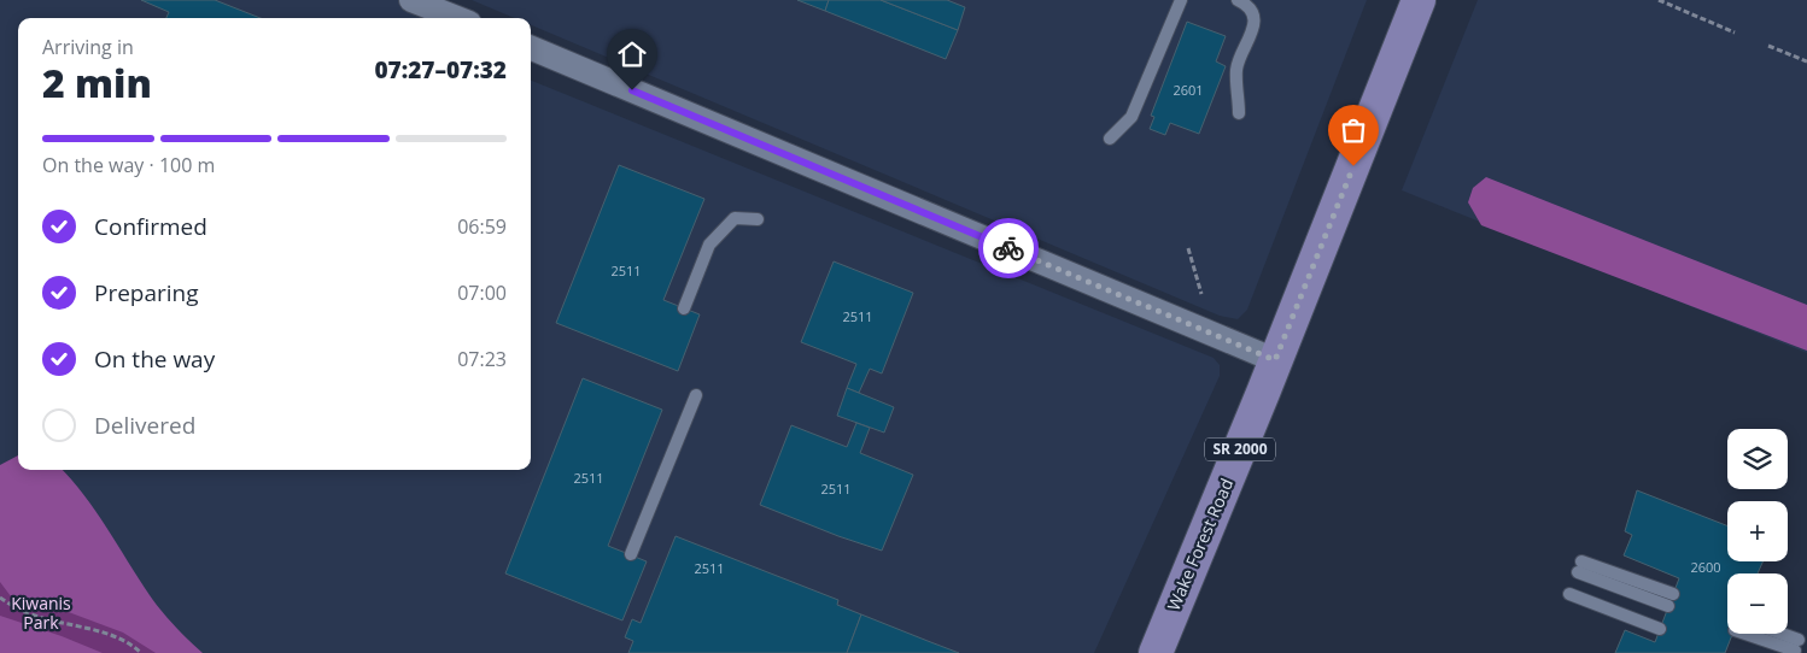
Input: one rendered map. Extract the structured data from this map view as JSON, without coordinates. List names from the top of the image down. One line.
{"streets":{"main road":["SR 2000","Wake Forest Road"]},"parks":["Kiwanis Park"],"house_numbers":["2601","2511","2511","2511","2511","2600","2511"],"page":{"heading":["2 min","Arriving in","07:27–07:32"],"bar":"On the way · 100 m","list":[["Confirmed","06:59"],["Preparing","07:00"],["On the way","07:23"],"Delivered"],"map_buttons":["+","−"]}}
